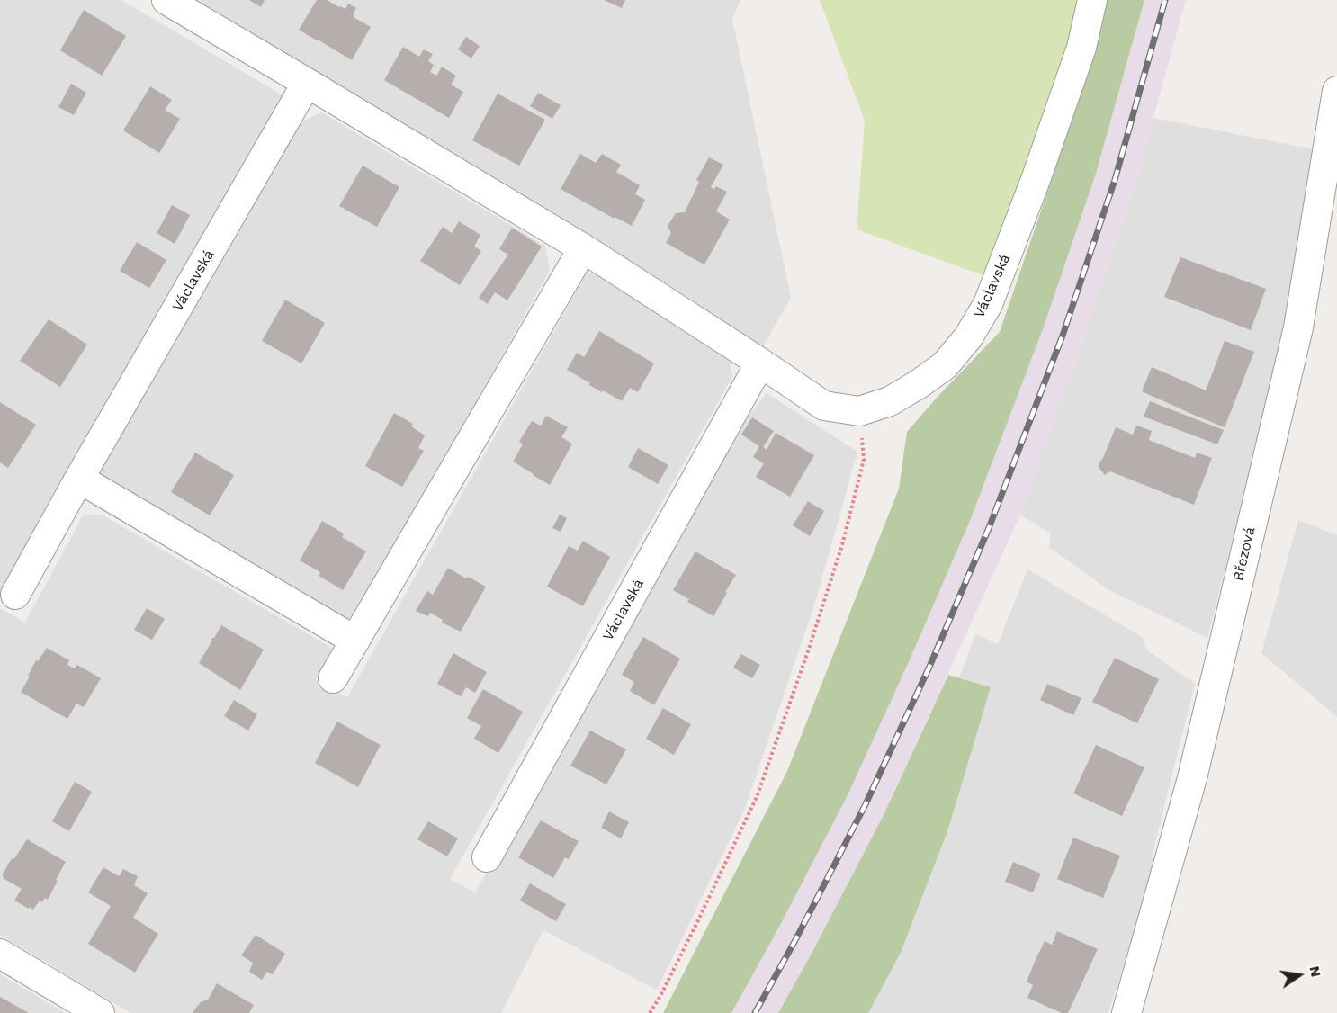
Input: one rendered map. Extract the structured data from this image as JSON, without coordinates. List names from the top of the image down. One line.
{"streets":{"street":["Václavská","Březová"]},"north":"right"}
